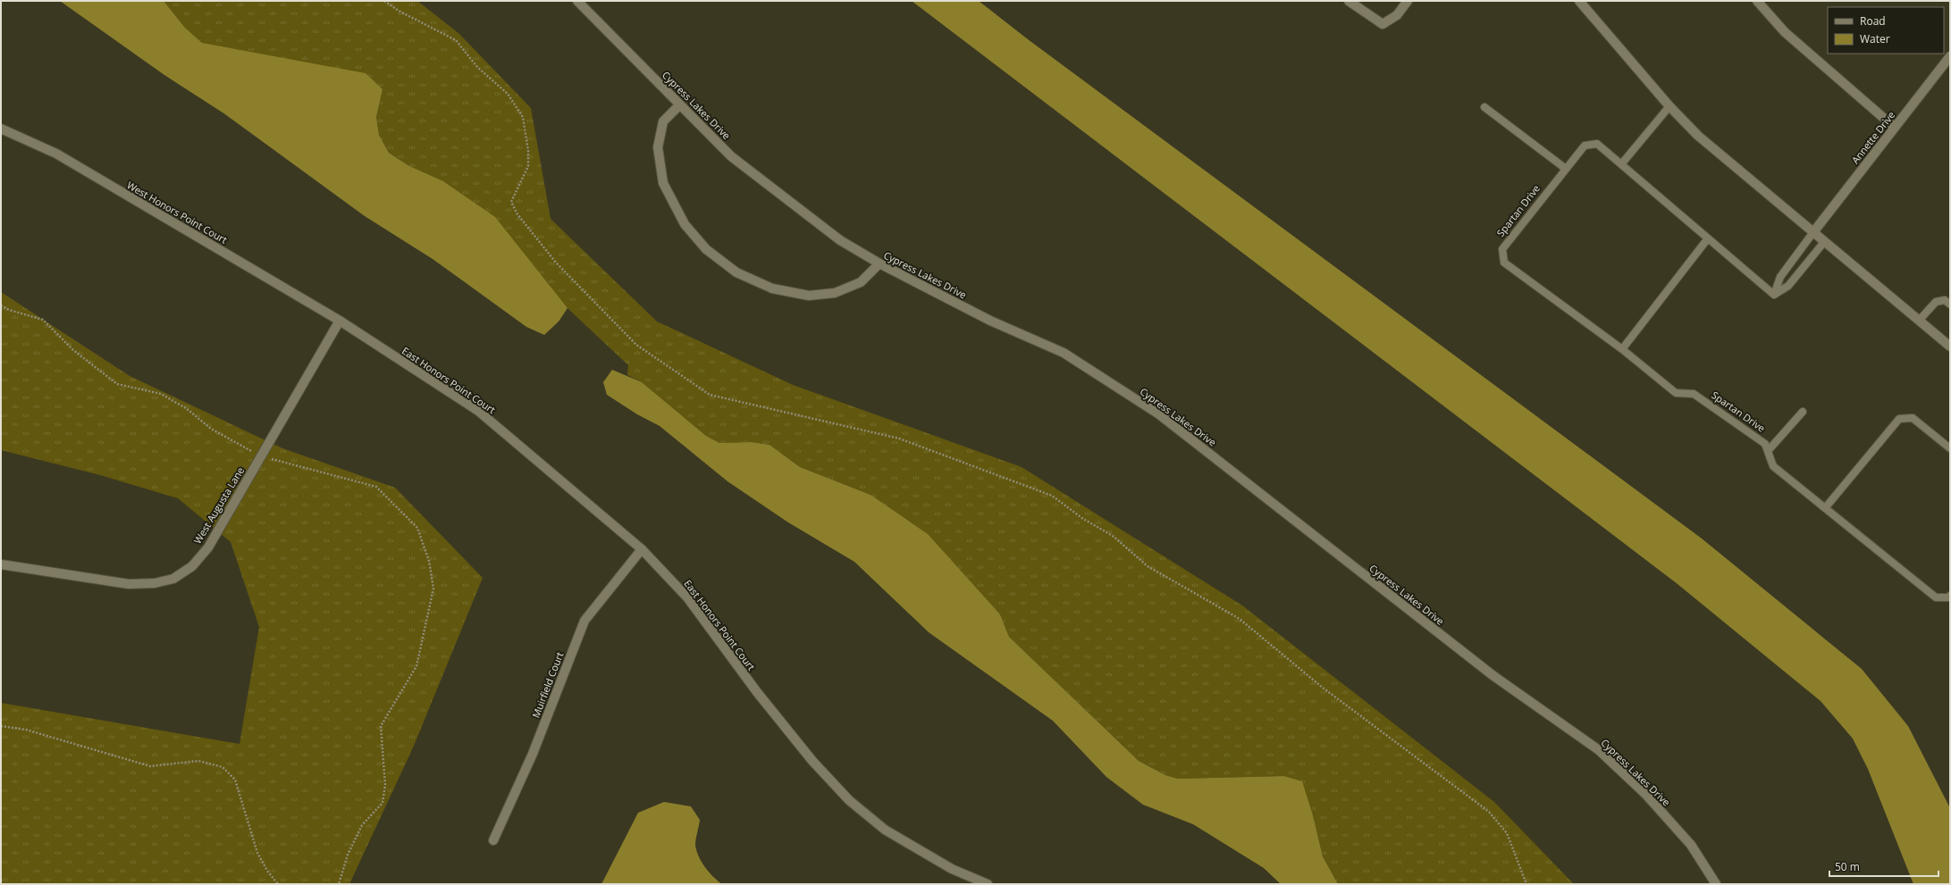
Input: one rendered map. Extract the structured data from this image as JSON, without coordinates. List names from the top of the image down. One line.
{"streets":{"street":["Cypress Lakes Drive","Annette Drive","West Honors Point Court","East Honors Point Court","West Augusta Lane","Muirfield Court"],"lane":["Spartan Drive"]},"crossings":[["West Honors Point Court","East Honors Point Court"],["West Honors Point Court","West Augusta Lane"],["East Honors Point Court","West Augusta Lane"],["East Honors Point Court","Muirfield Court"]],"legend":["Road","Water"],"scale_bar":"50 m"}
